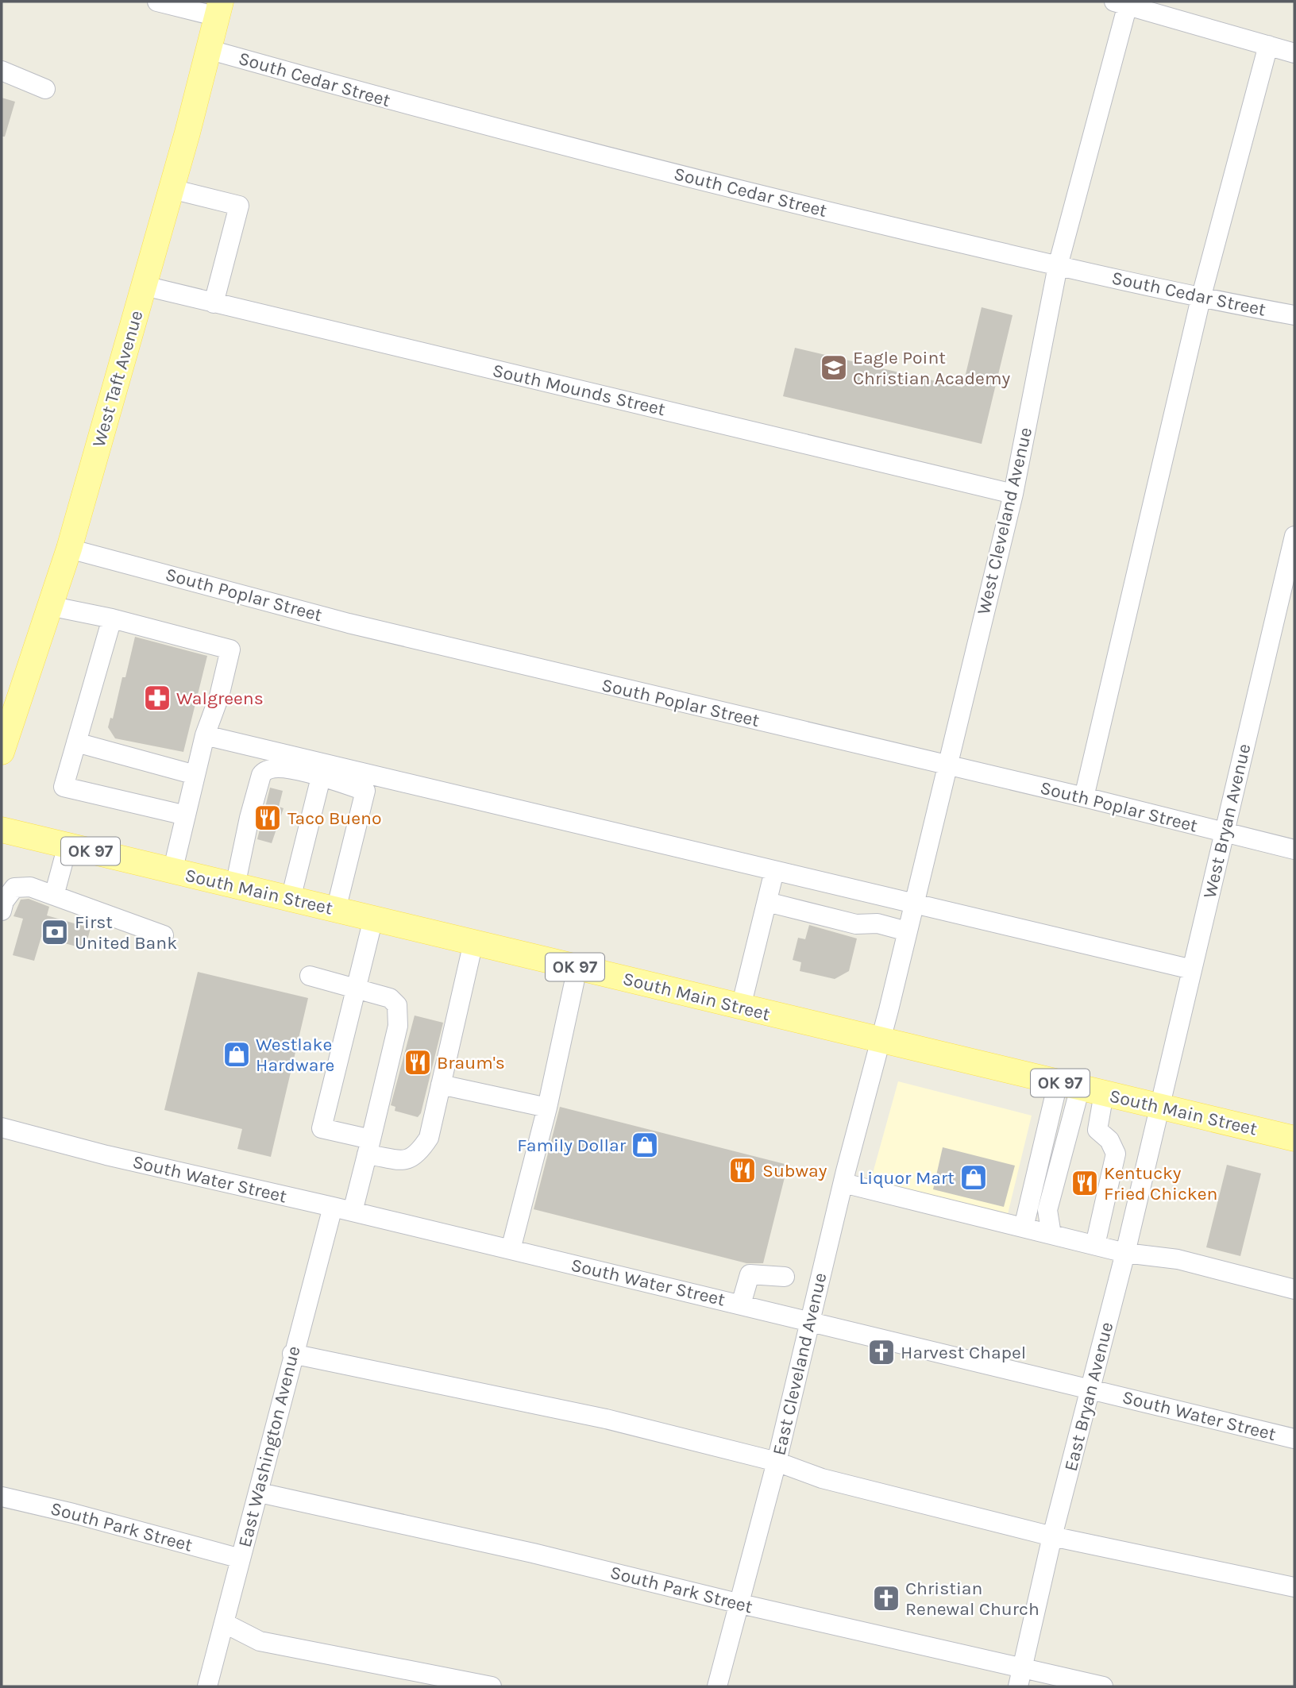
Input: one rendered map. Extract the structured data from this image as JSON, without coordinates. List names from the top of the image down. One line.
{"streets":{"main road":["West Taft Avenue","OK 97","South Main Street"],"street":["South Cedar Street","South Mounds Street","West Cleveland Avenue","South Poplar Street","West Bryan Avenue","South Water Street","East Cleveland Avenue","East Bryan Avenue","East Washington Avenue","South Park Street"]},"crossings":[["South Cedar Street","West Taft Avenue"],["South Cedar Street","West Cleveland Avenue"],["West Taft Avenue","South Mounds Street"],["West Taft Avenue","South Poplar Street"],["South Mounds Street","West Cleveland Avenue"],["West Cleveland Avenue","South Poplar Street"],["West Cleveland Avenue","South Main Street"],["West Cleveland Avenue","East Cleveland Avenue"],["South Poplar Street","West Bryan Avenue"],["West Bryan Avenue","South Main Street"],["West Bryan Avenue","East Bryan Avenue"],["South Main Street","East Cleveland Avenue"],["South Main Street","East Bryan Avenue"],["South Water Street","East Cleveland Avenue"],["South Water Street","East Bryan Avenue"],["South Water Street","East Washington Avenue"],["East Cleveland Avenue","South Park Street"],["East Bryan Avenue","South Park Street"],["East Washington Avenue","South Park Street"]],"places":{"school or university":["Eagle Point Christian Academy"],"pharmacy":["Walgreens"],"restaurant":["Taco Bueno","Braum's","Subway","Kentucky Fried Chicken"],"bank":["First United Bank"],"shop":["Westlake Hardware","Family Dollar","Liquor Mart"],"church":["Harvest Chapel","Christian Renewal Church"]}}
